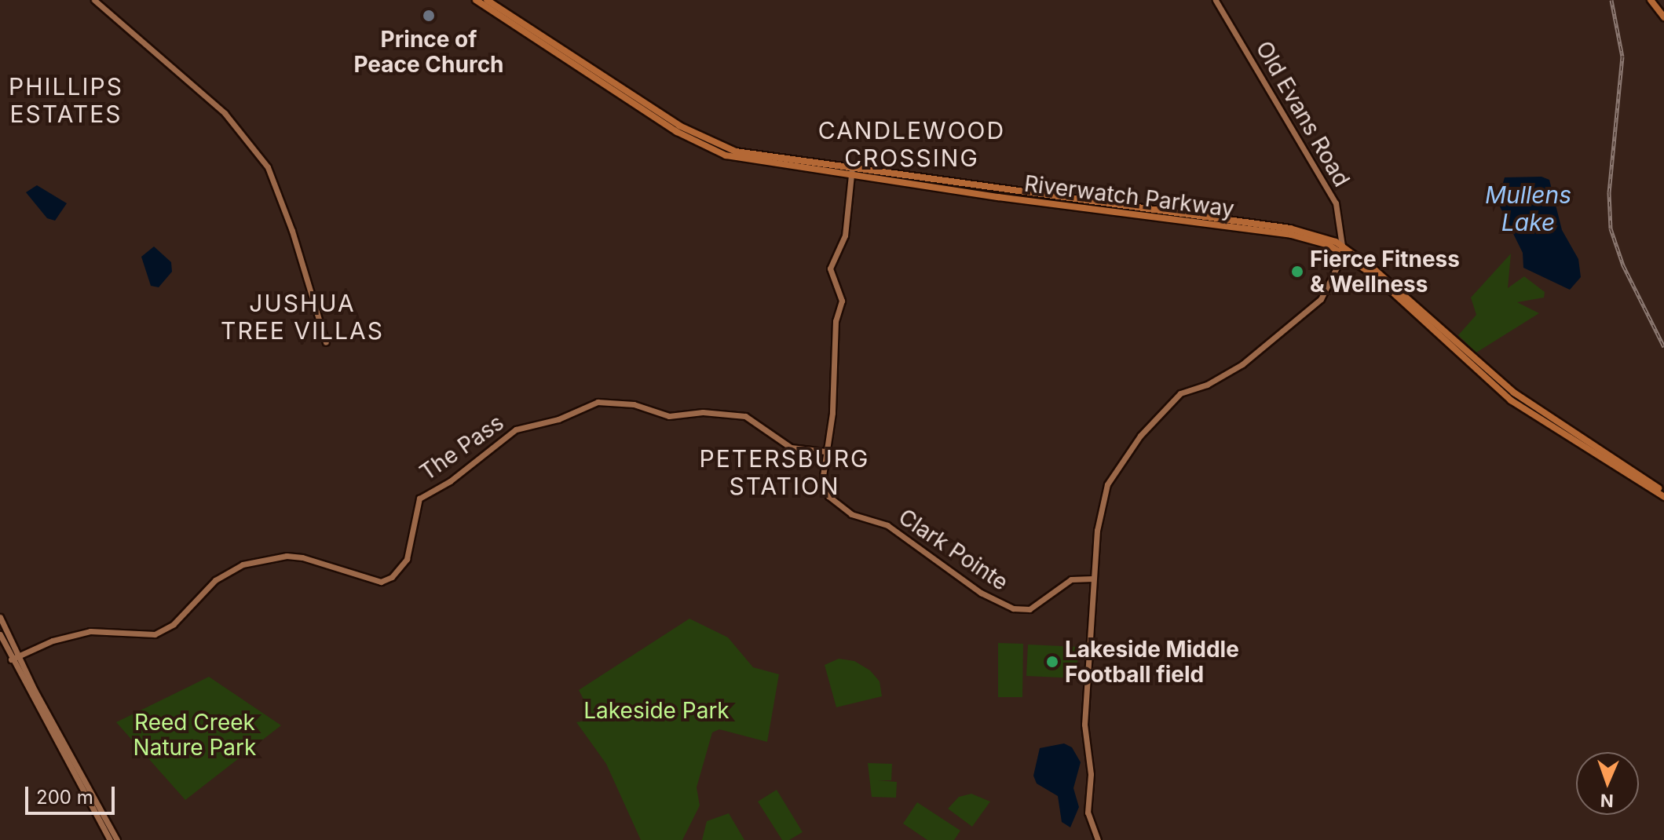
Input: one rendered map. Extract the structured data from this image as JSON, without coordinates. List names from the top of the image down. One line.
{"streets":{"main road":["Riverwatch Parkway"],"street":["Old Evans Road","The Pass","Clark Pointe"]},"crossings":[["Old Evans Road","Riverwatch Parkway"],["Riverwatch Parkway","Clark Pointe"],["The Pass","Clark Pointe"]],"districts":["PHILLIPS ESTATES","CANDLEWOOD CROSSING","JUSHUA TREE VILLAS","PETERSBURG STATION"],"water":["Mullens Lake"],"parks":["Lakeside Park","Reed Creek Nature Park"],"places":["Prince of Peace Church","Fierce Fitness & Wellness","Lakeside Middle Football field"],"scale_bar":"200 m","north":"bottom"}
